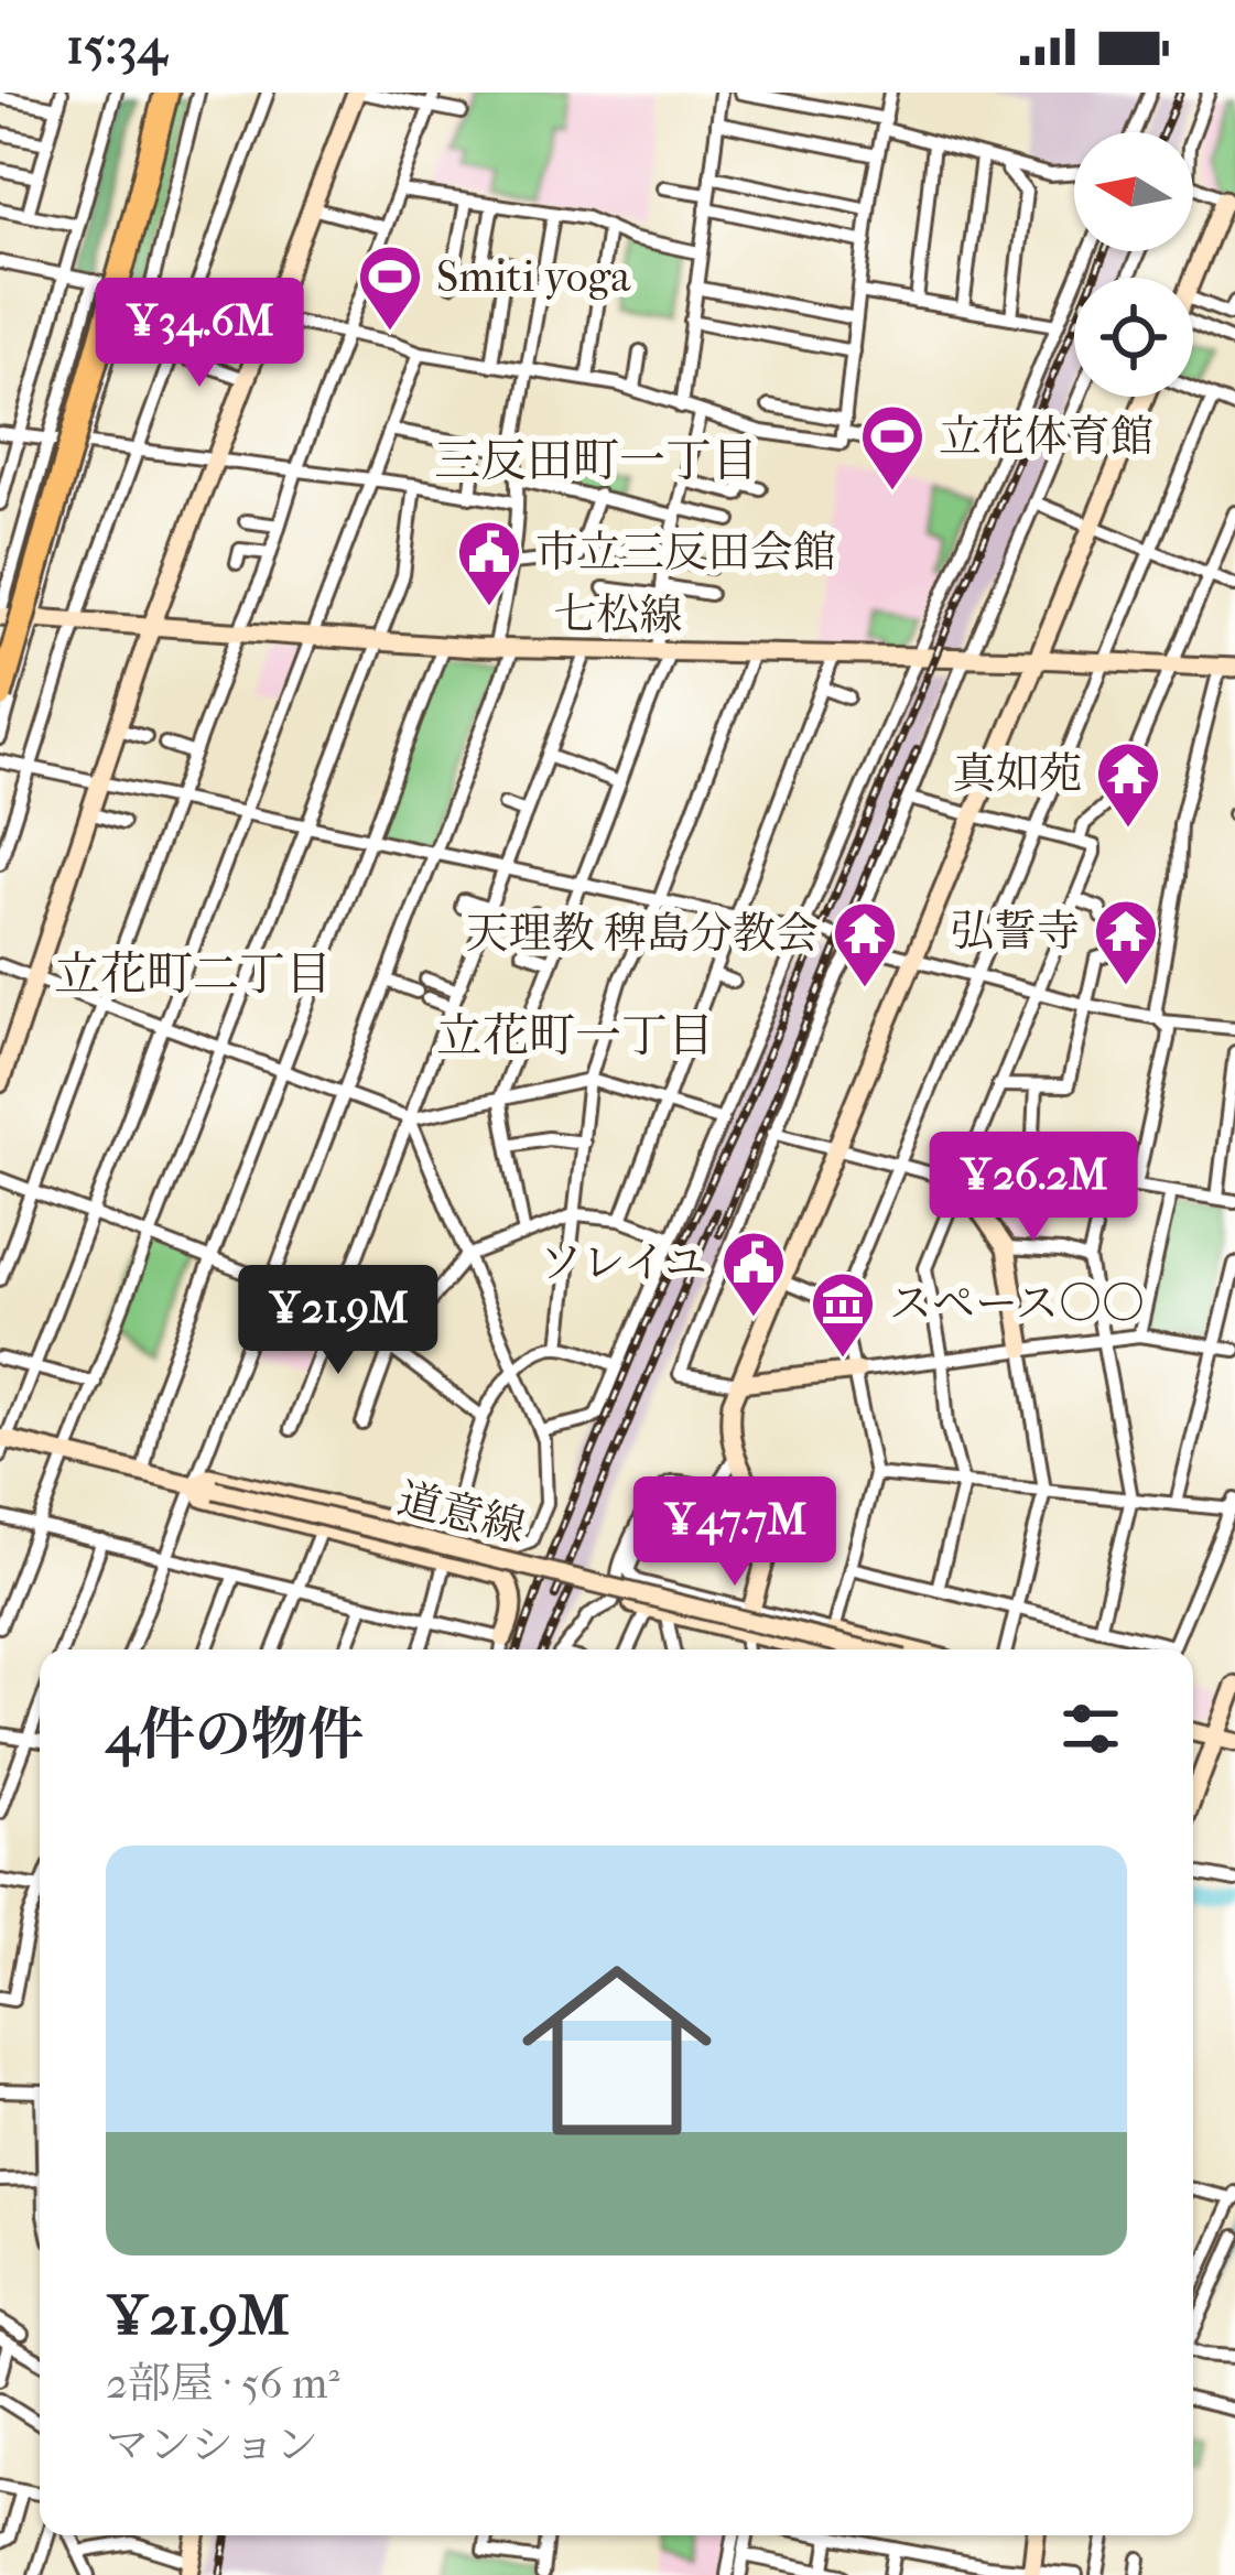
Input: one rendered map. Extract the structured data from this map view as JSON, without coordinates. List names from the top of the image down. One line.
{"streets":{"street":["七松線","道意線"]},"districts":["三反田町一丁目","立花町二丁目","立花町一丁目"],"places":{"sports":["Smiti yoga","立花体育館"],"public building":["市立三反田会館","ソレイユ"],"temple":["真如苑","弘誓寺","天理教 稗島分教会"],"museum":["スペース○○"]},"north":"left","page":{"status":"15:34","price":["¥34.6M","¥26.2M","¥21.9M","¥47.7M"],"heading":"4件の物件","list":[{"name":"¥21.9M","note":"2部屋 · 56 m² · マンション"}]}}
